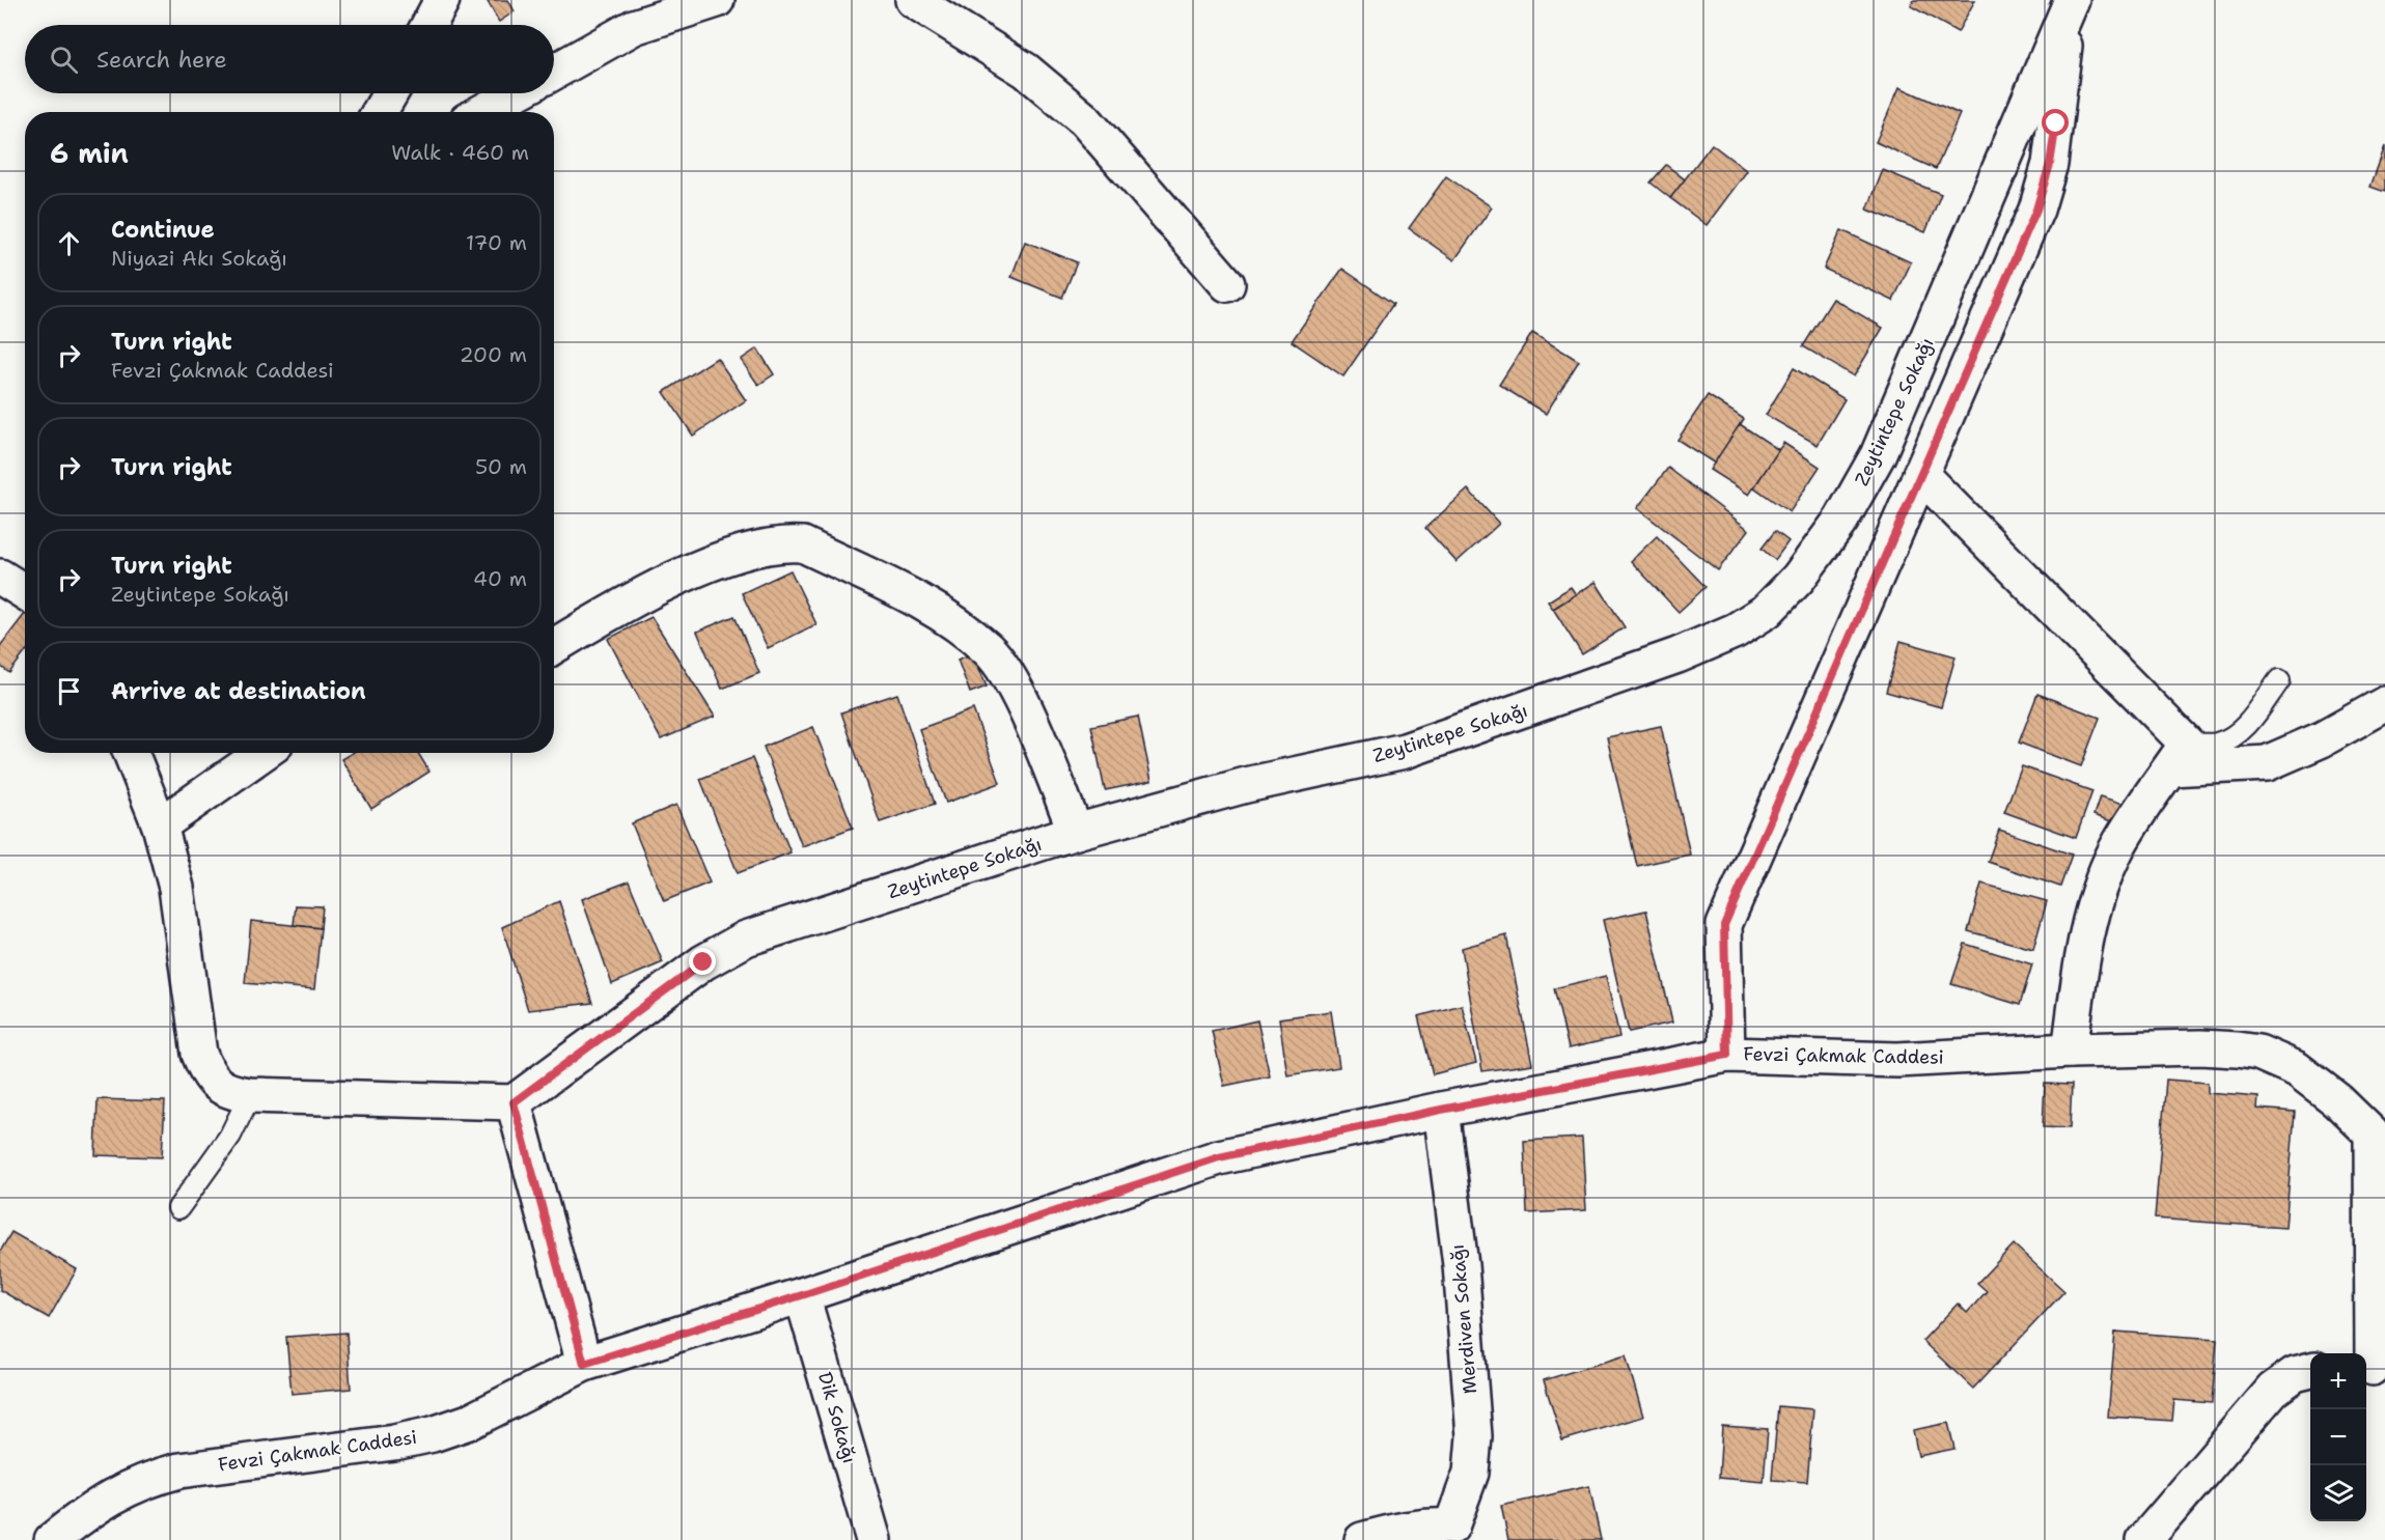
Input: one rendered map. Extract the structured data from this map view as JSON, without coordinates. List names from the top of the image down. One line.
{"streets":{"street":["Zeytintepe Sokağı","Fevzi Çakmak Caddesi","Merdiven Sokağı","Dik Sokağı"]},"crossings":[["Fevzi Çakmak Caddesi","Merdiven Sokağı"],["Fevzi Çakmak Caddesi","Dik Sokağı"]],"page":{"search":"Search here","heading":["6 min","Walk · 460 m"],"list":[["Continue","Niyazi Akı Sokağı","170 m"],["Turn right","Fevzi Çakmak Caddesi","200 m"],["Turn right","50 m"],["Turn right","Zeytintepe Sokağı","40 m"],"Arrive at destination"],"map_buttons":["+","−"]}}
